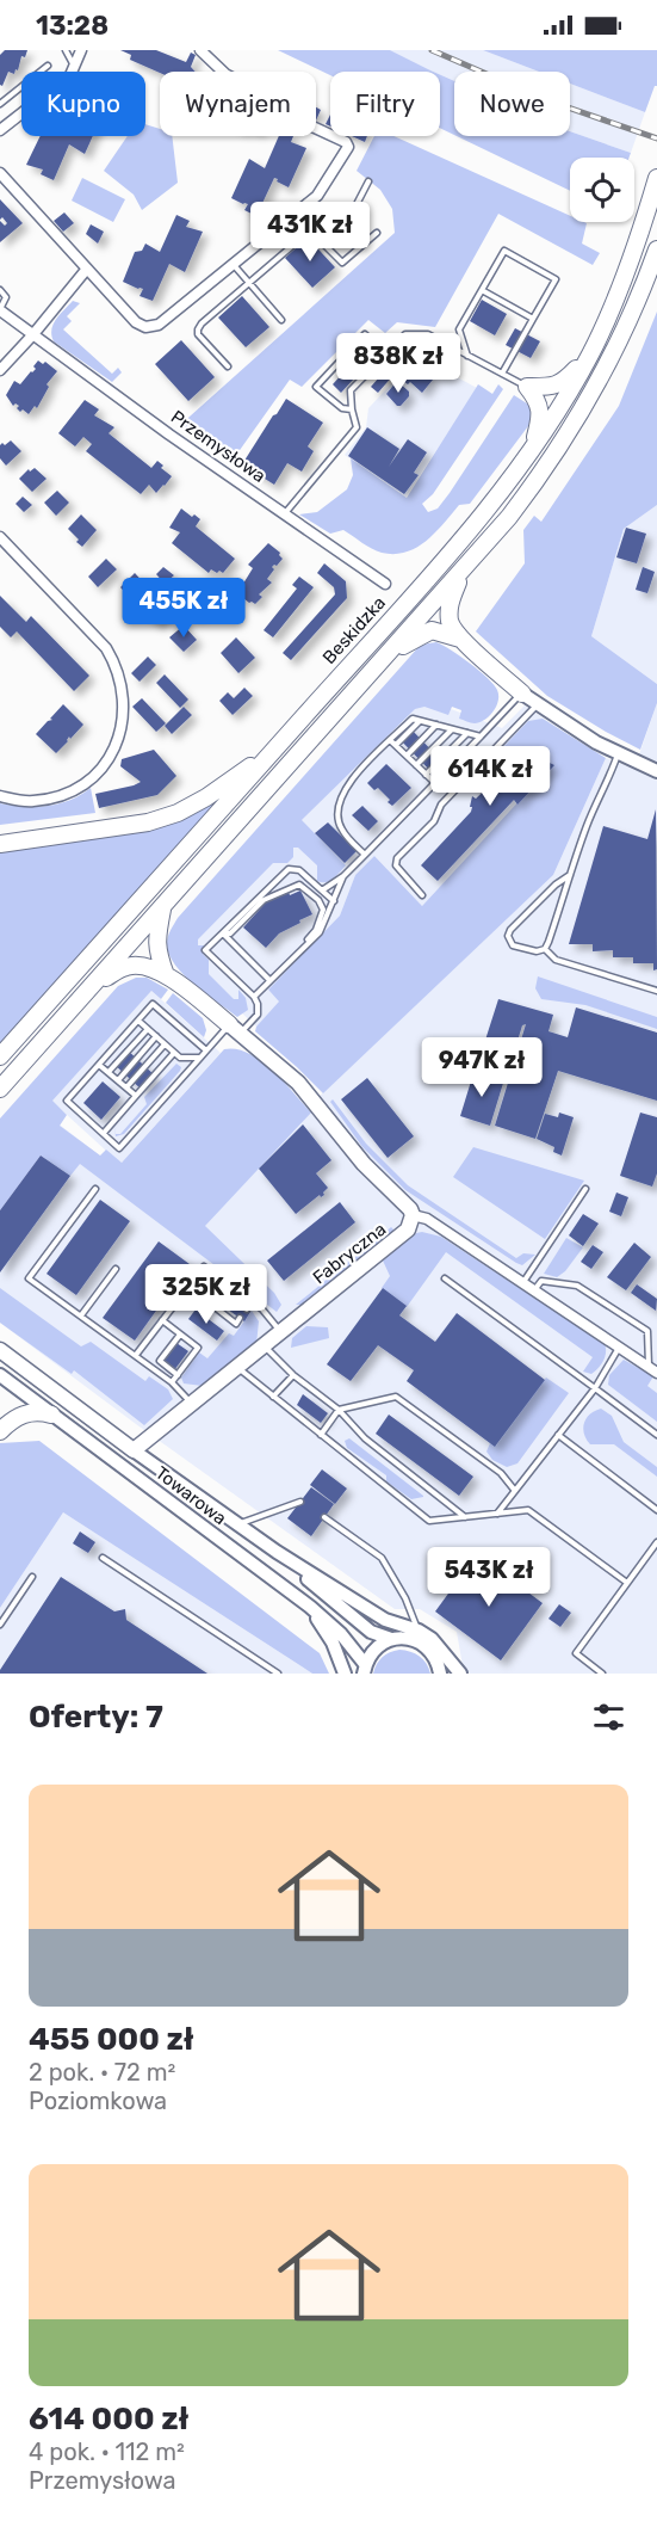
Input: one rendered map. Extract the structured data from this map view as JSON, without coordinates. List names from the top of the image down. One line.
{"streets":{"main road":["Beskidzka","Fabryczna","Towarowa"],"street":["Przemysłowa"]},"crossings":[["Fabryczna","Towarowa"]],"page":{"status":"13:28","chip":["Kupno","Wynajem","Filtry","Nowe"],"price":["431K zł","838K zł","455K zł","614K zł","947K zł","325K zł","543K zł"],"heading":"Oferty: 7","list":[{"name":"455 000 zł","note":"2 pok. · 72 m² · Poziomkowa"},{"name":"614 000 zł","note":"4 pok. · 112 m² · Przemysłowa"}]}}
